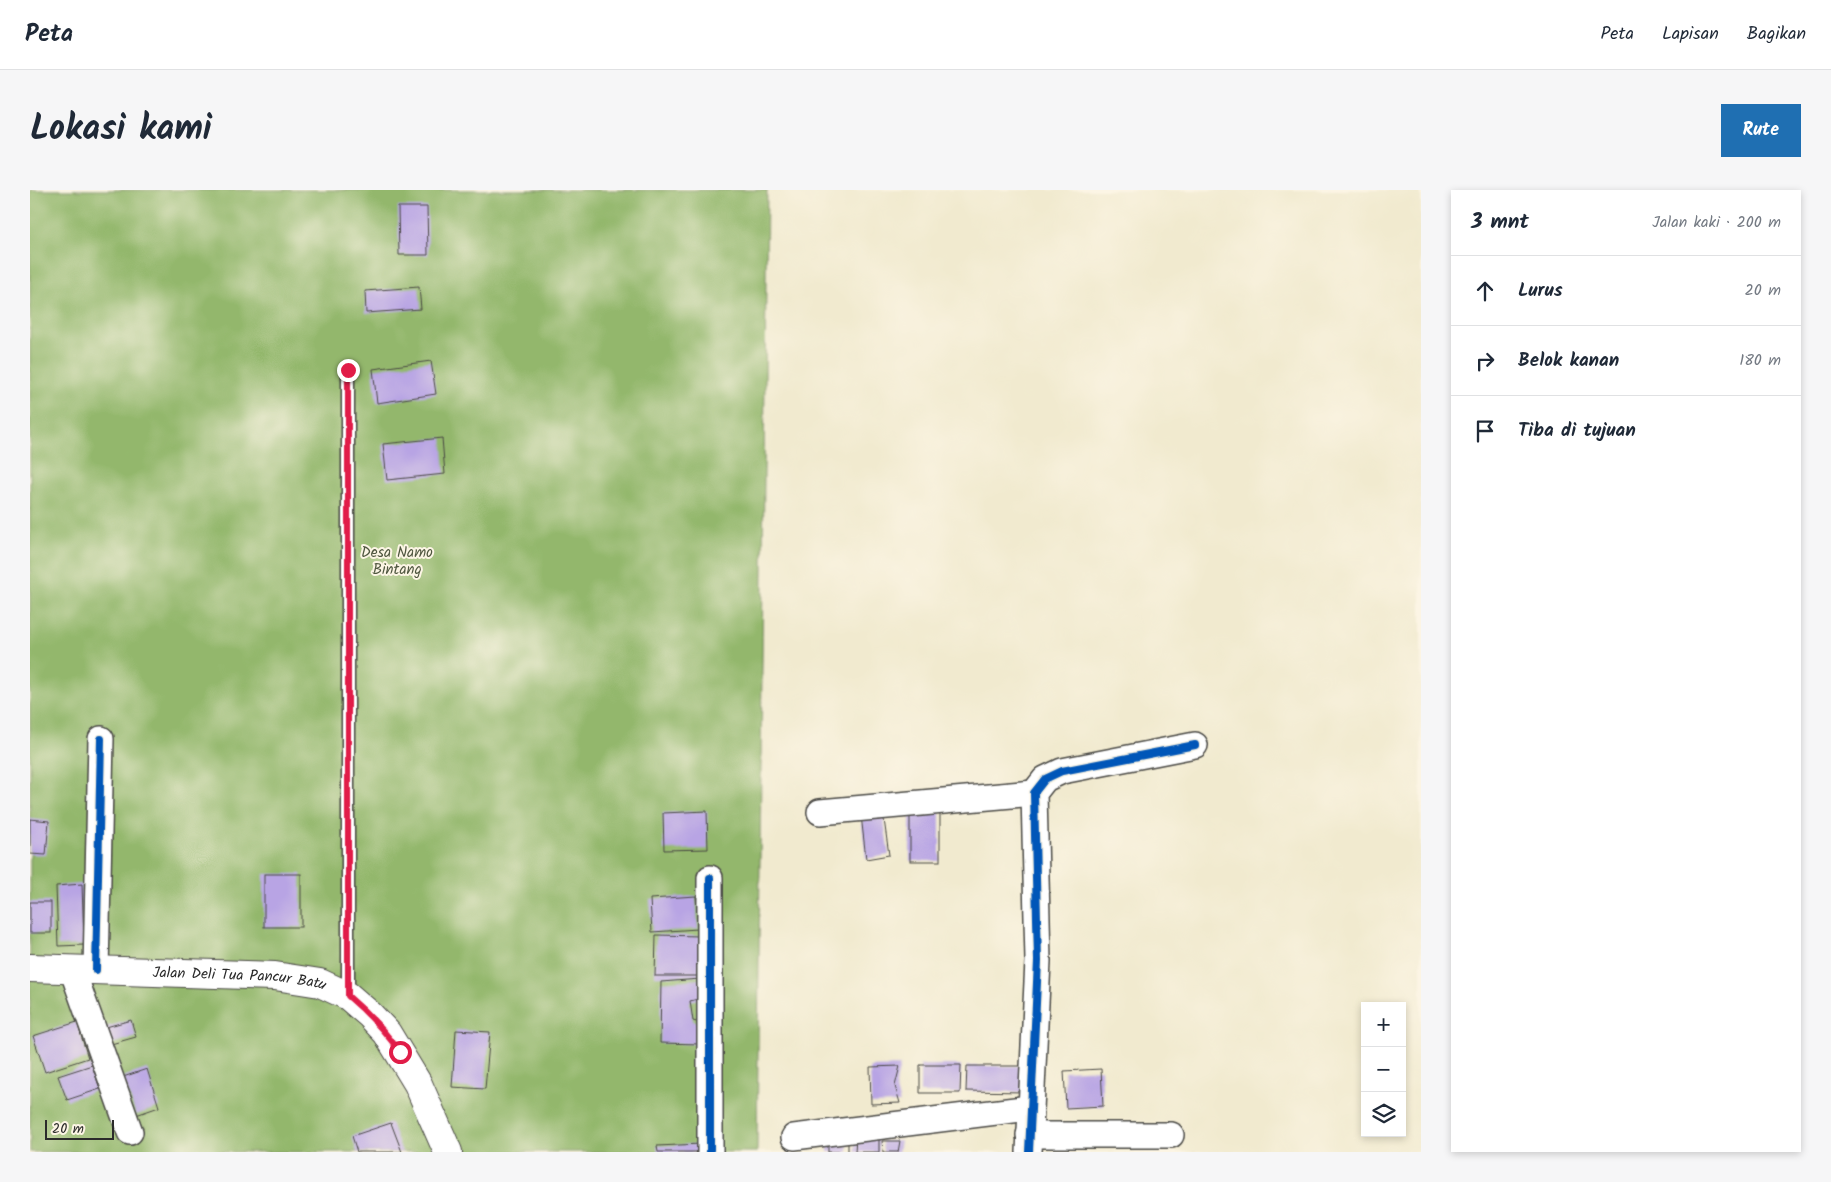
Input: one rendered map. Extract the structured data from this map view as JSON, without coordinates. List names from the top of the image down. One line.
{"streets":{"main road":["Jalan Deli Tua Pancur Batu"]},"parks":["Desa Namo Bintang"],"scale_bar":"20 m","page":{"header":"Peta","nav":["Peta","Lapisan","Bagikan"],"title":"Lokasi kami","buttons":"Rute","heading":["3 mnt","Jalan kaki · 200 m"],"list":[["Lurus","20 m"],["Belok kanan","180 m"],"Tiba di tujuan"],"map_buttons":["+","−"],"scale":"20 m"}}
